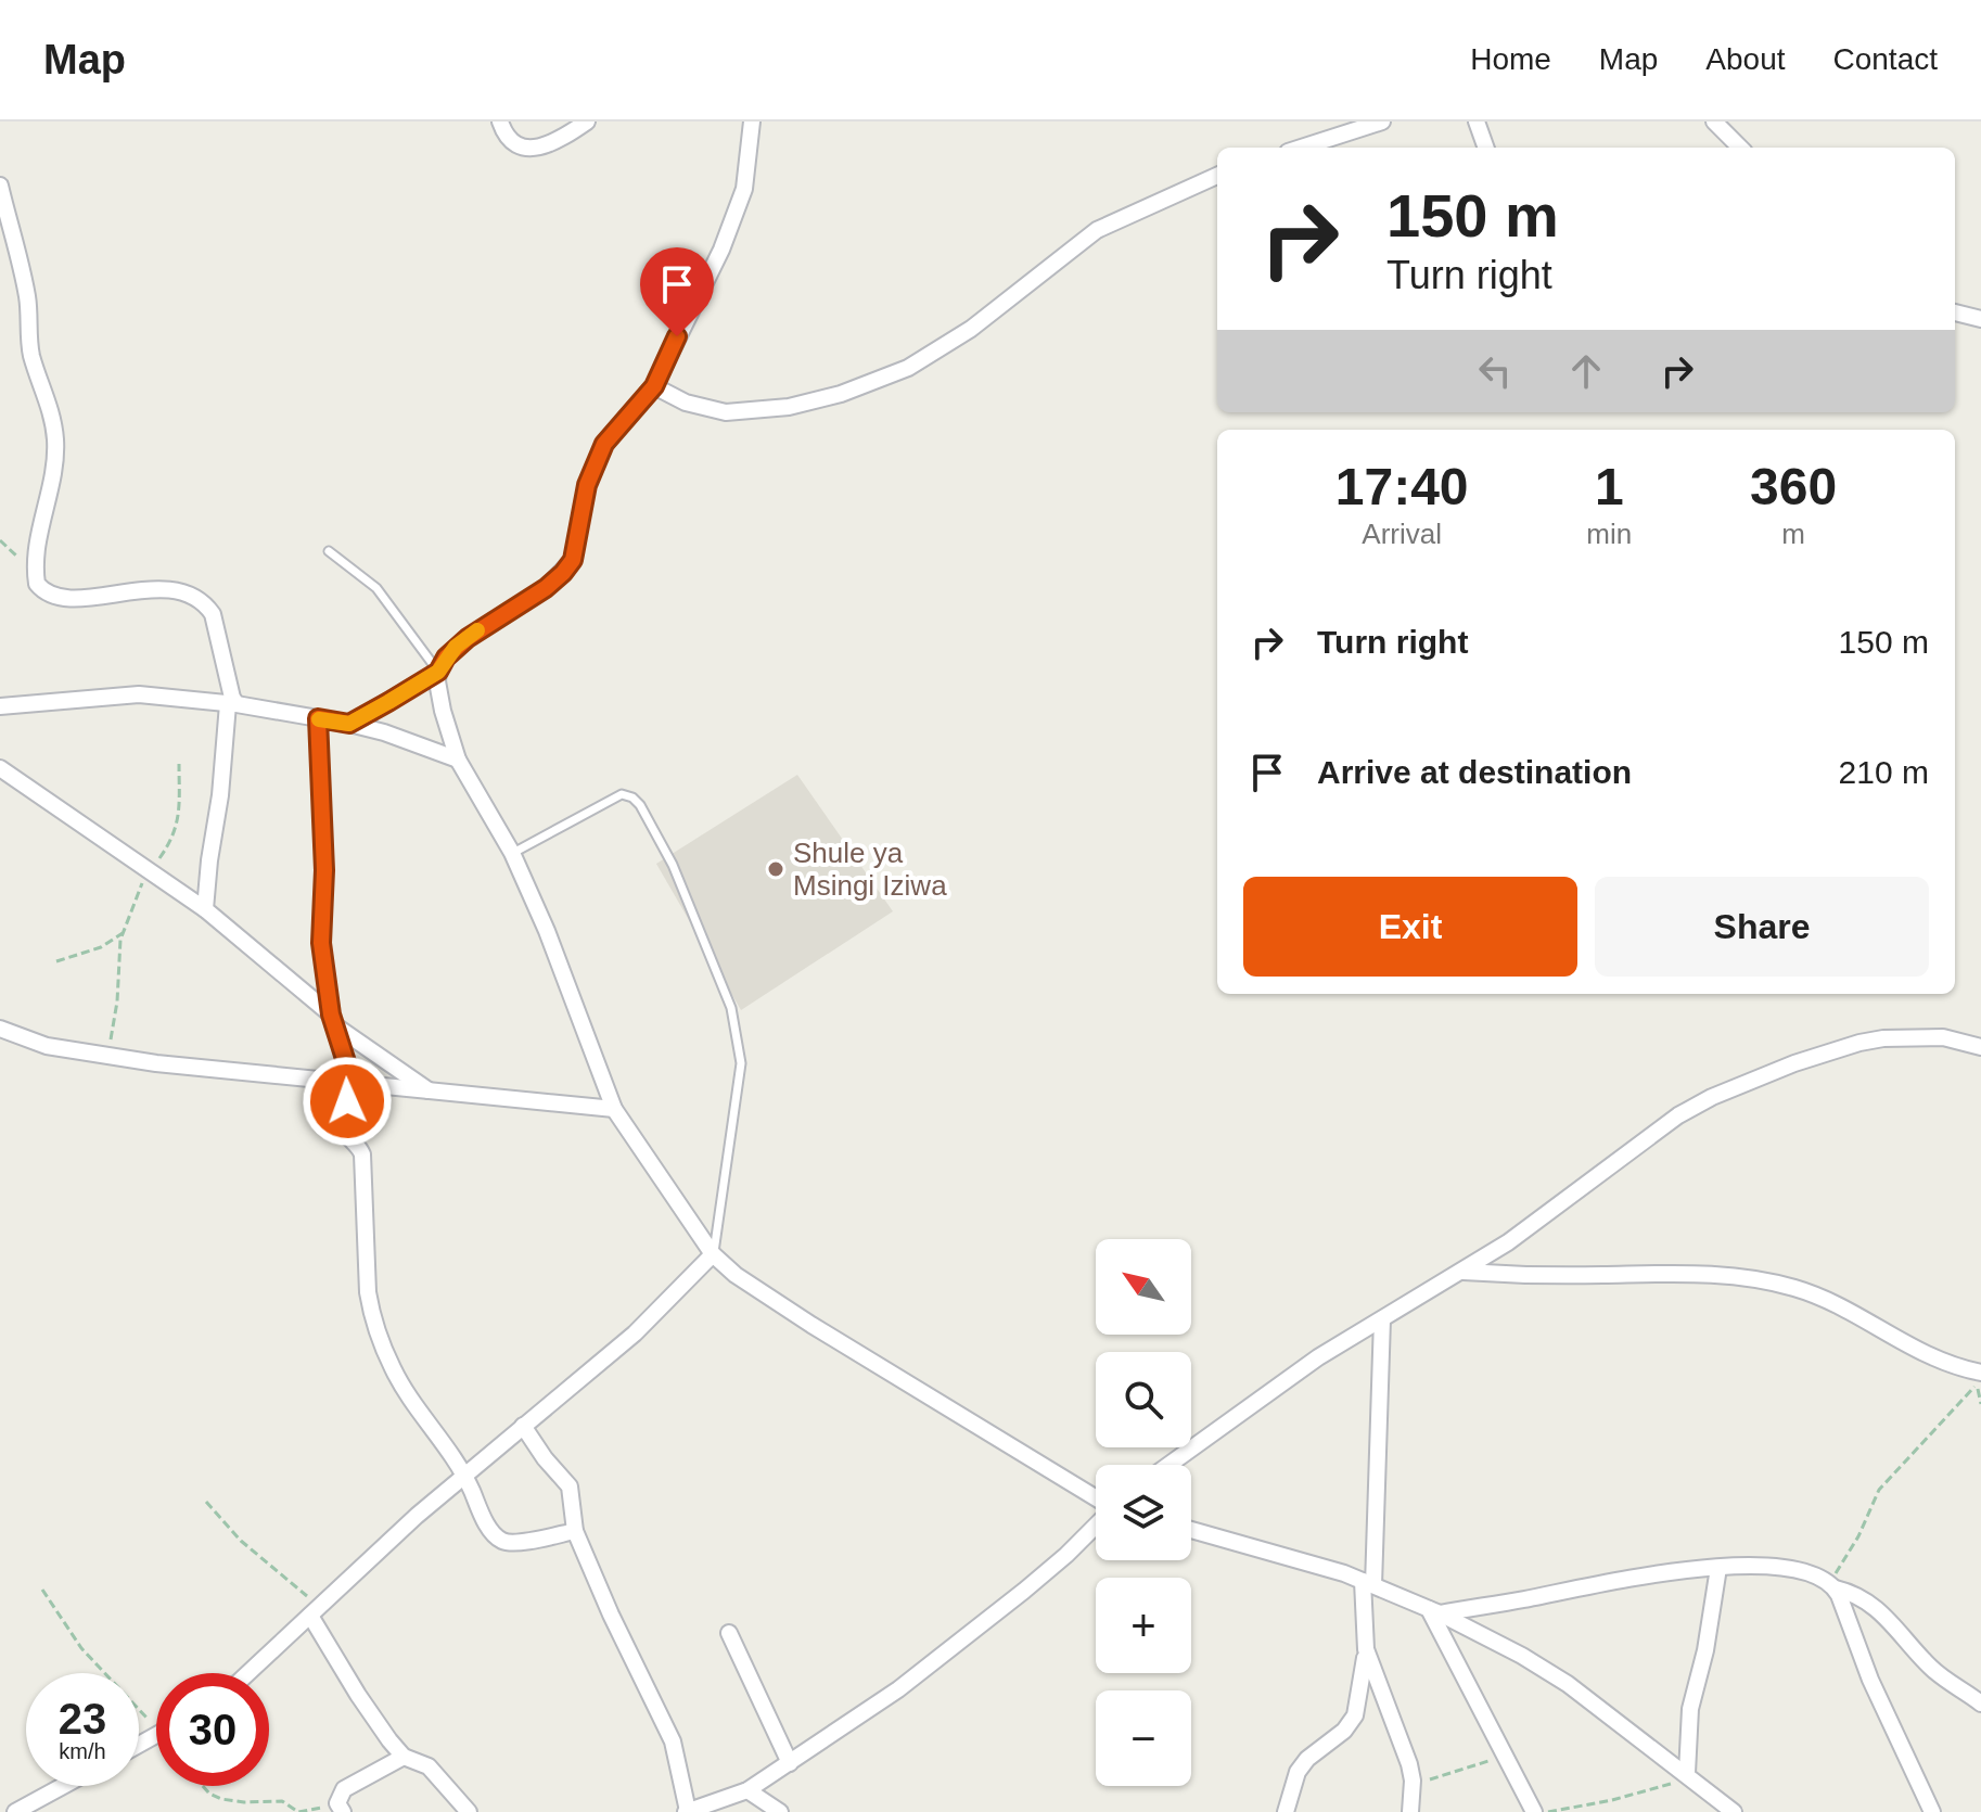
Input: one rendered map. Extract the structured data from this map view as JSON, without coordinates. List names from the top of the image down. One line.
{"places":["Shule ya Msingi Iziwa"],"north":"top left","page":{"header":"Map","nav":["Home","Map","About","Contact"],"turn":["150 m","Turn right"],"eta":["17:40","Arrival","1","min","360","m"],"list":[{"name":"Turn right","value":"150 m"},{"name":"Arrive at destination","value":"210 m"}],"buttons":["Exit","Share"],"map_buttons":["+","−"],"speed":"23 km/h","limit":"30"}}
